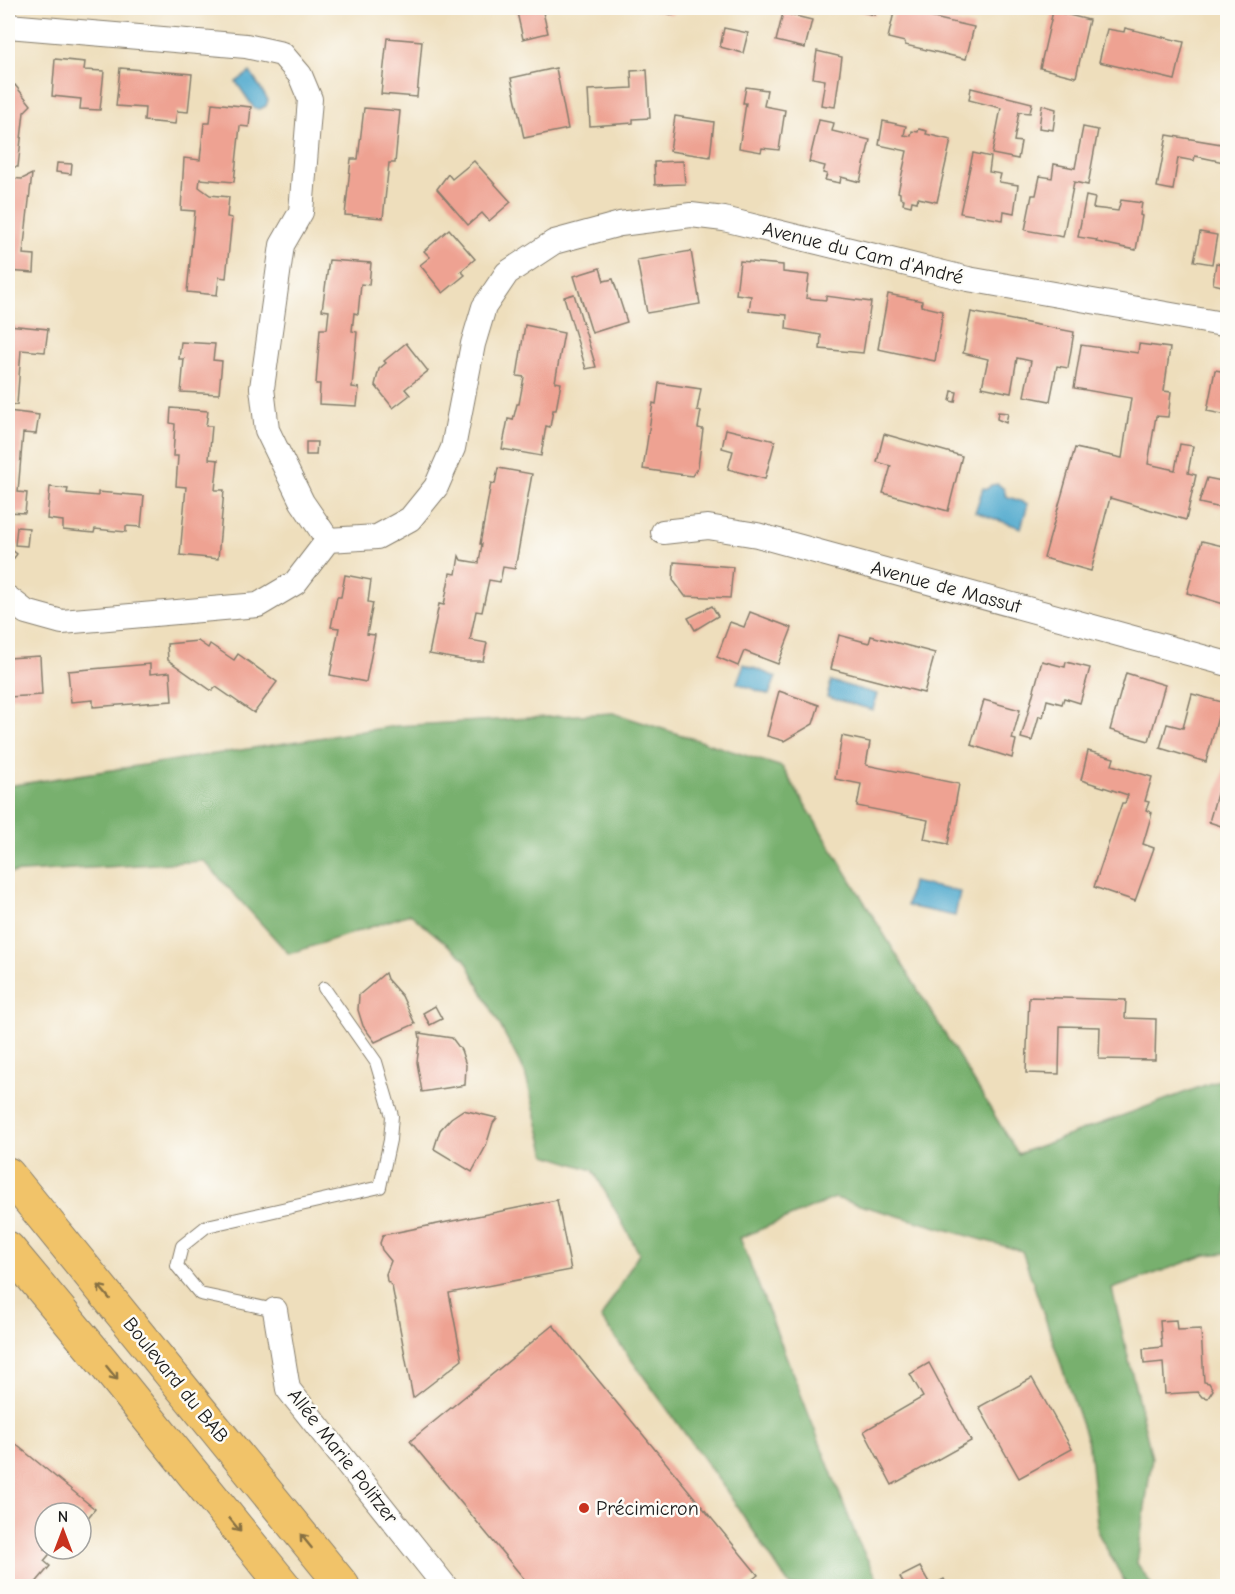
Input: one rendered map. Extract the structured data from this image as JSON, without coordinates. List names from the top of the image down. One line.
{"streets":{"main road":["Boulevard du BAB"],"street":["Avenue du Cam d'André","Avenue de Massut","Allée Marie Politzer"]},"places":["Précimicron"],"north":"top"}
